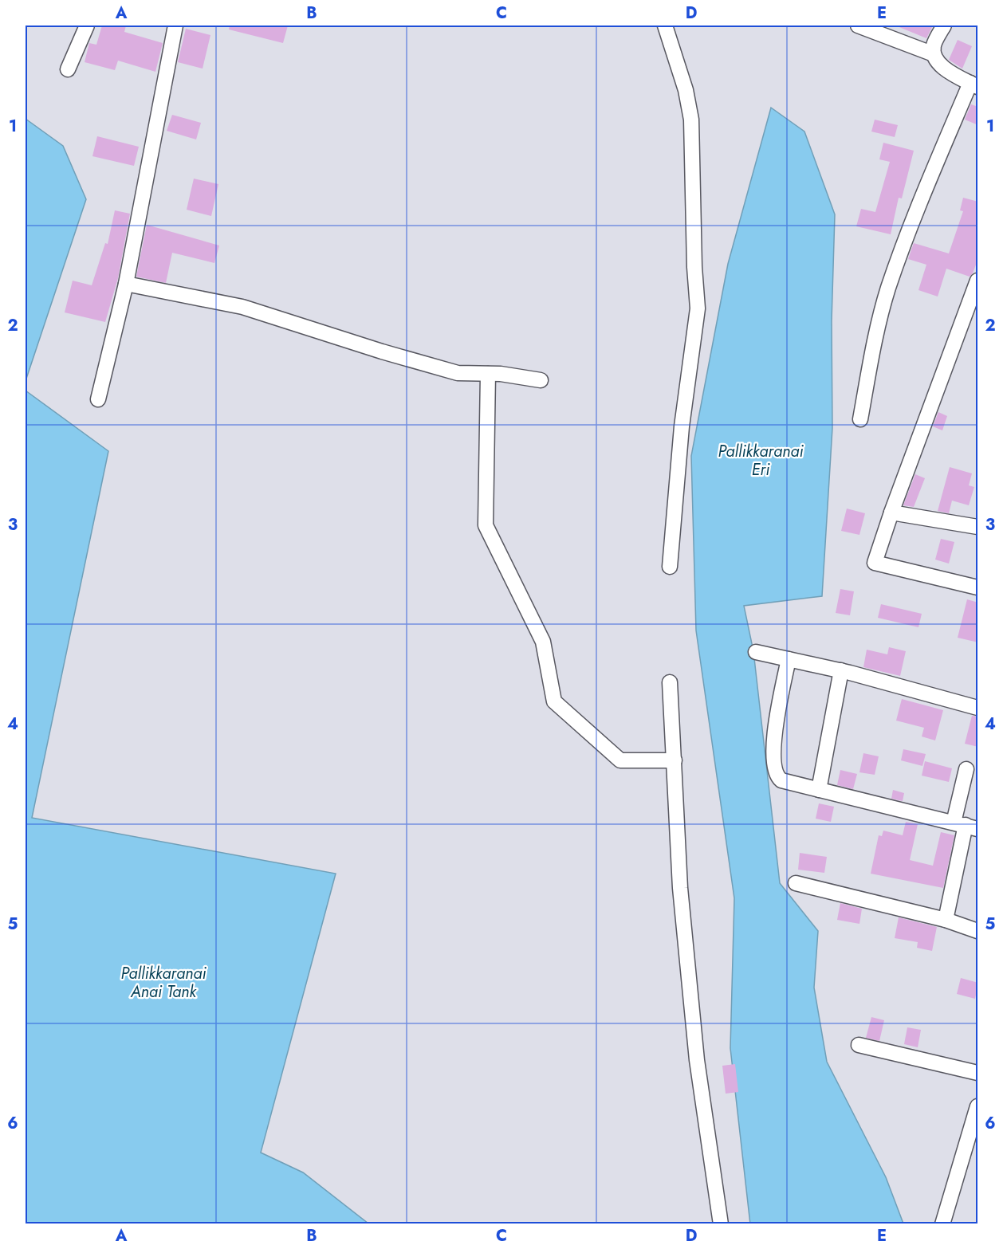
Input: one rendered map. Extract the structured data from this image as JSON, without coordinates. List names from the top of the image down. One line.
{"water":["Pallikkaranai Eri","Pallikkaranai Anai Tank"],"grid":{"columns":["A","B","C","D","E"],"rows":["1","2","3","4","5","6"]}}
